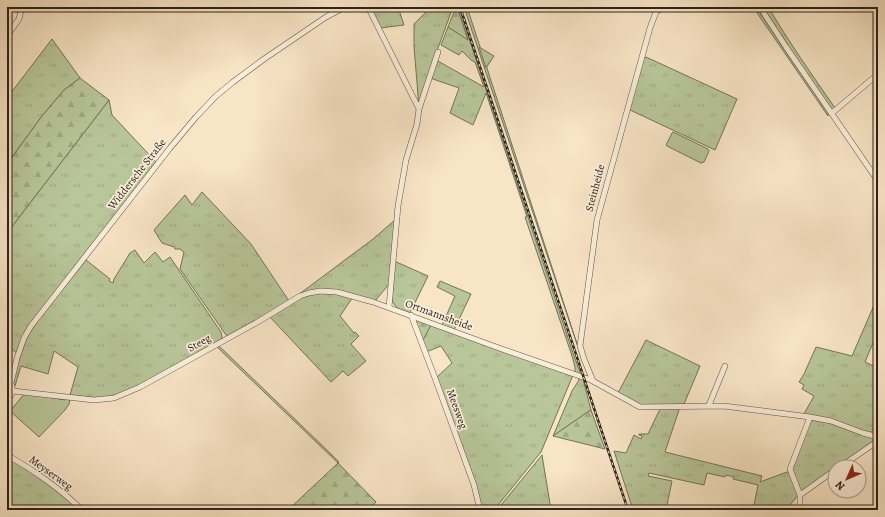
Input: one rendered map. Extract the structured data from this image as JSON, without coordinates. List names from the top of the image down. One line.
{"streets":{"street":["Widdersche Straße","Steinheide","Ortmannsheide","Steeg","Meesweg","Meyserweg"]},"crossings":[["Widdersche Straße","Steeg"],["Steinheide","Ortmannsheide"],["Ortmannsheide","Steeg"],["Ortmannsheide","Meesweg"]],"north":"bottom left"}
